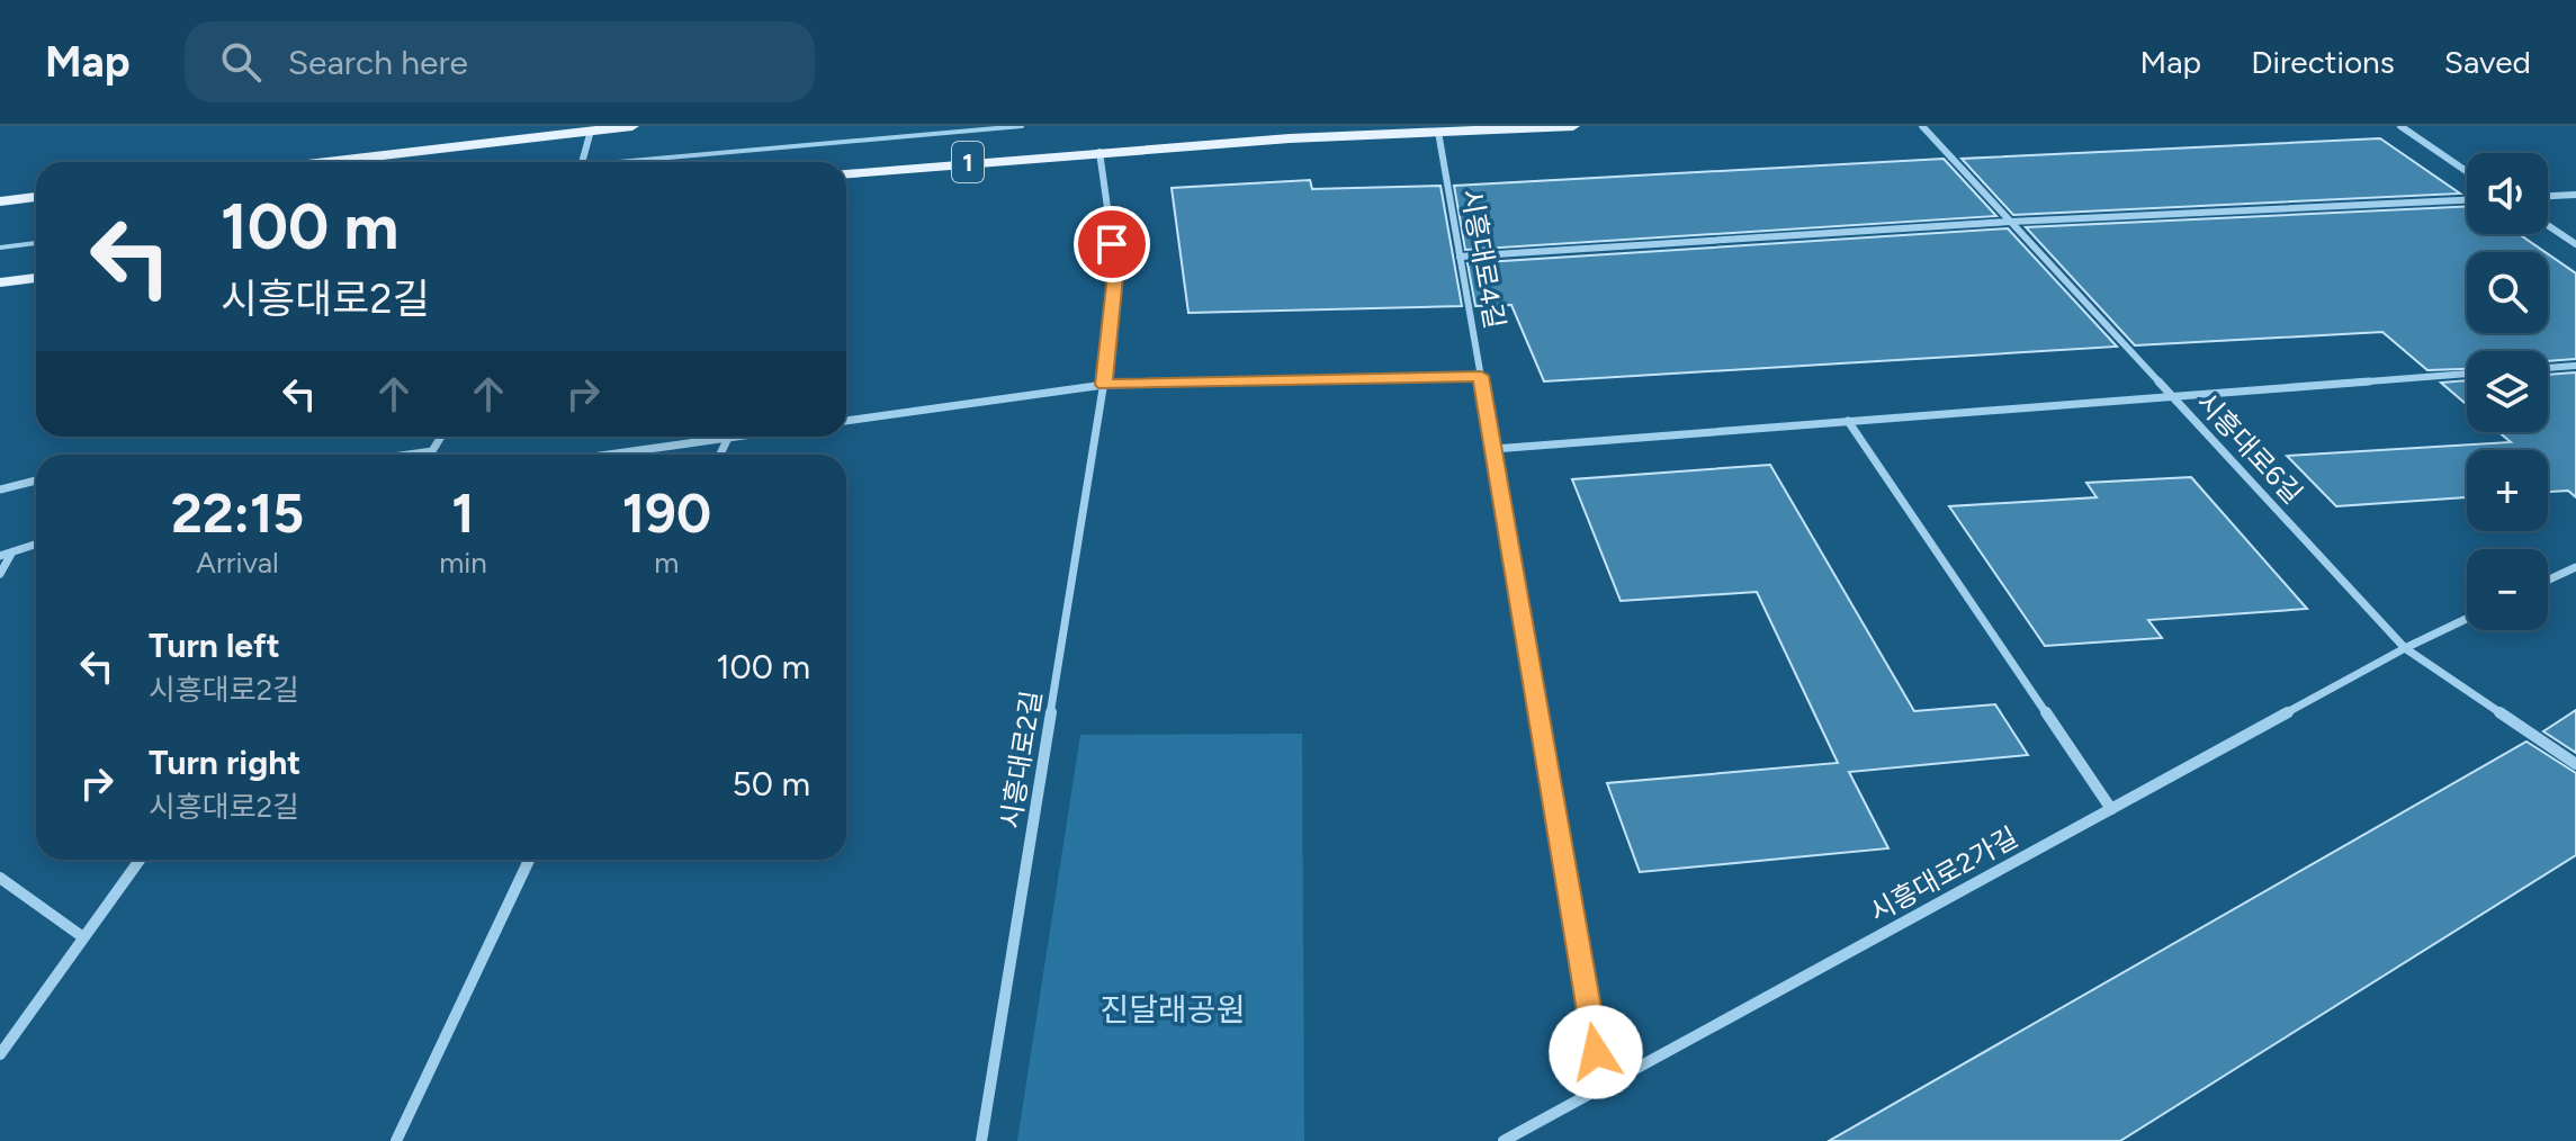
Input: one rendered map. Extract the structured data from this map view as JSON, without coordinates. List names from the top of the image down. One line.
{"streets":{"main road":["1"],"street":["시흥대로4길","시흥대로6길","시흥대로2길","시흥대로2가길"]},"crossings":[["1","시흥대로4길"],["1","시흥대로2길"],["시흥대로4길","시흥대로2가길"],["시흥대로6길","시흥대로2가길"]],"parks":["진달래공원"],"page":{"header":"Map","search":"Search here","nav":["Map","Directions","Saved"],"map_buttons":["+","−"],"turn":["100 m","시흥대로2길"],"eta":["22:15","Arrival","1","min","190","m"],"list":[{"name":"Turn left","note":"시흥대로2길","value":"100 m"},{"name":"Turn right","note":"시흥대로2길","value":"50 m"}]}}
